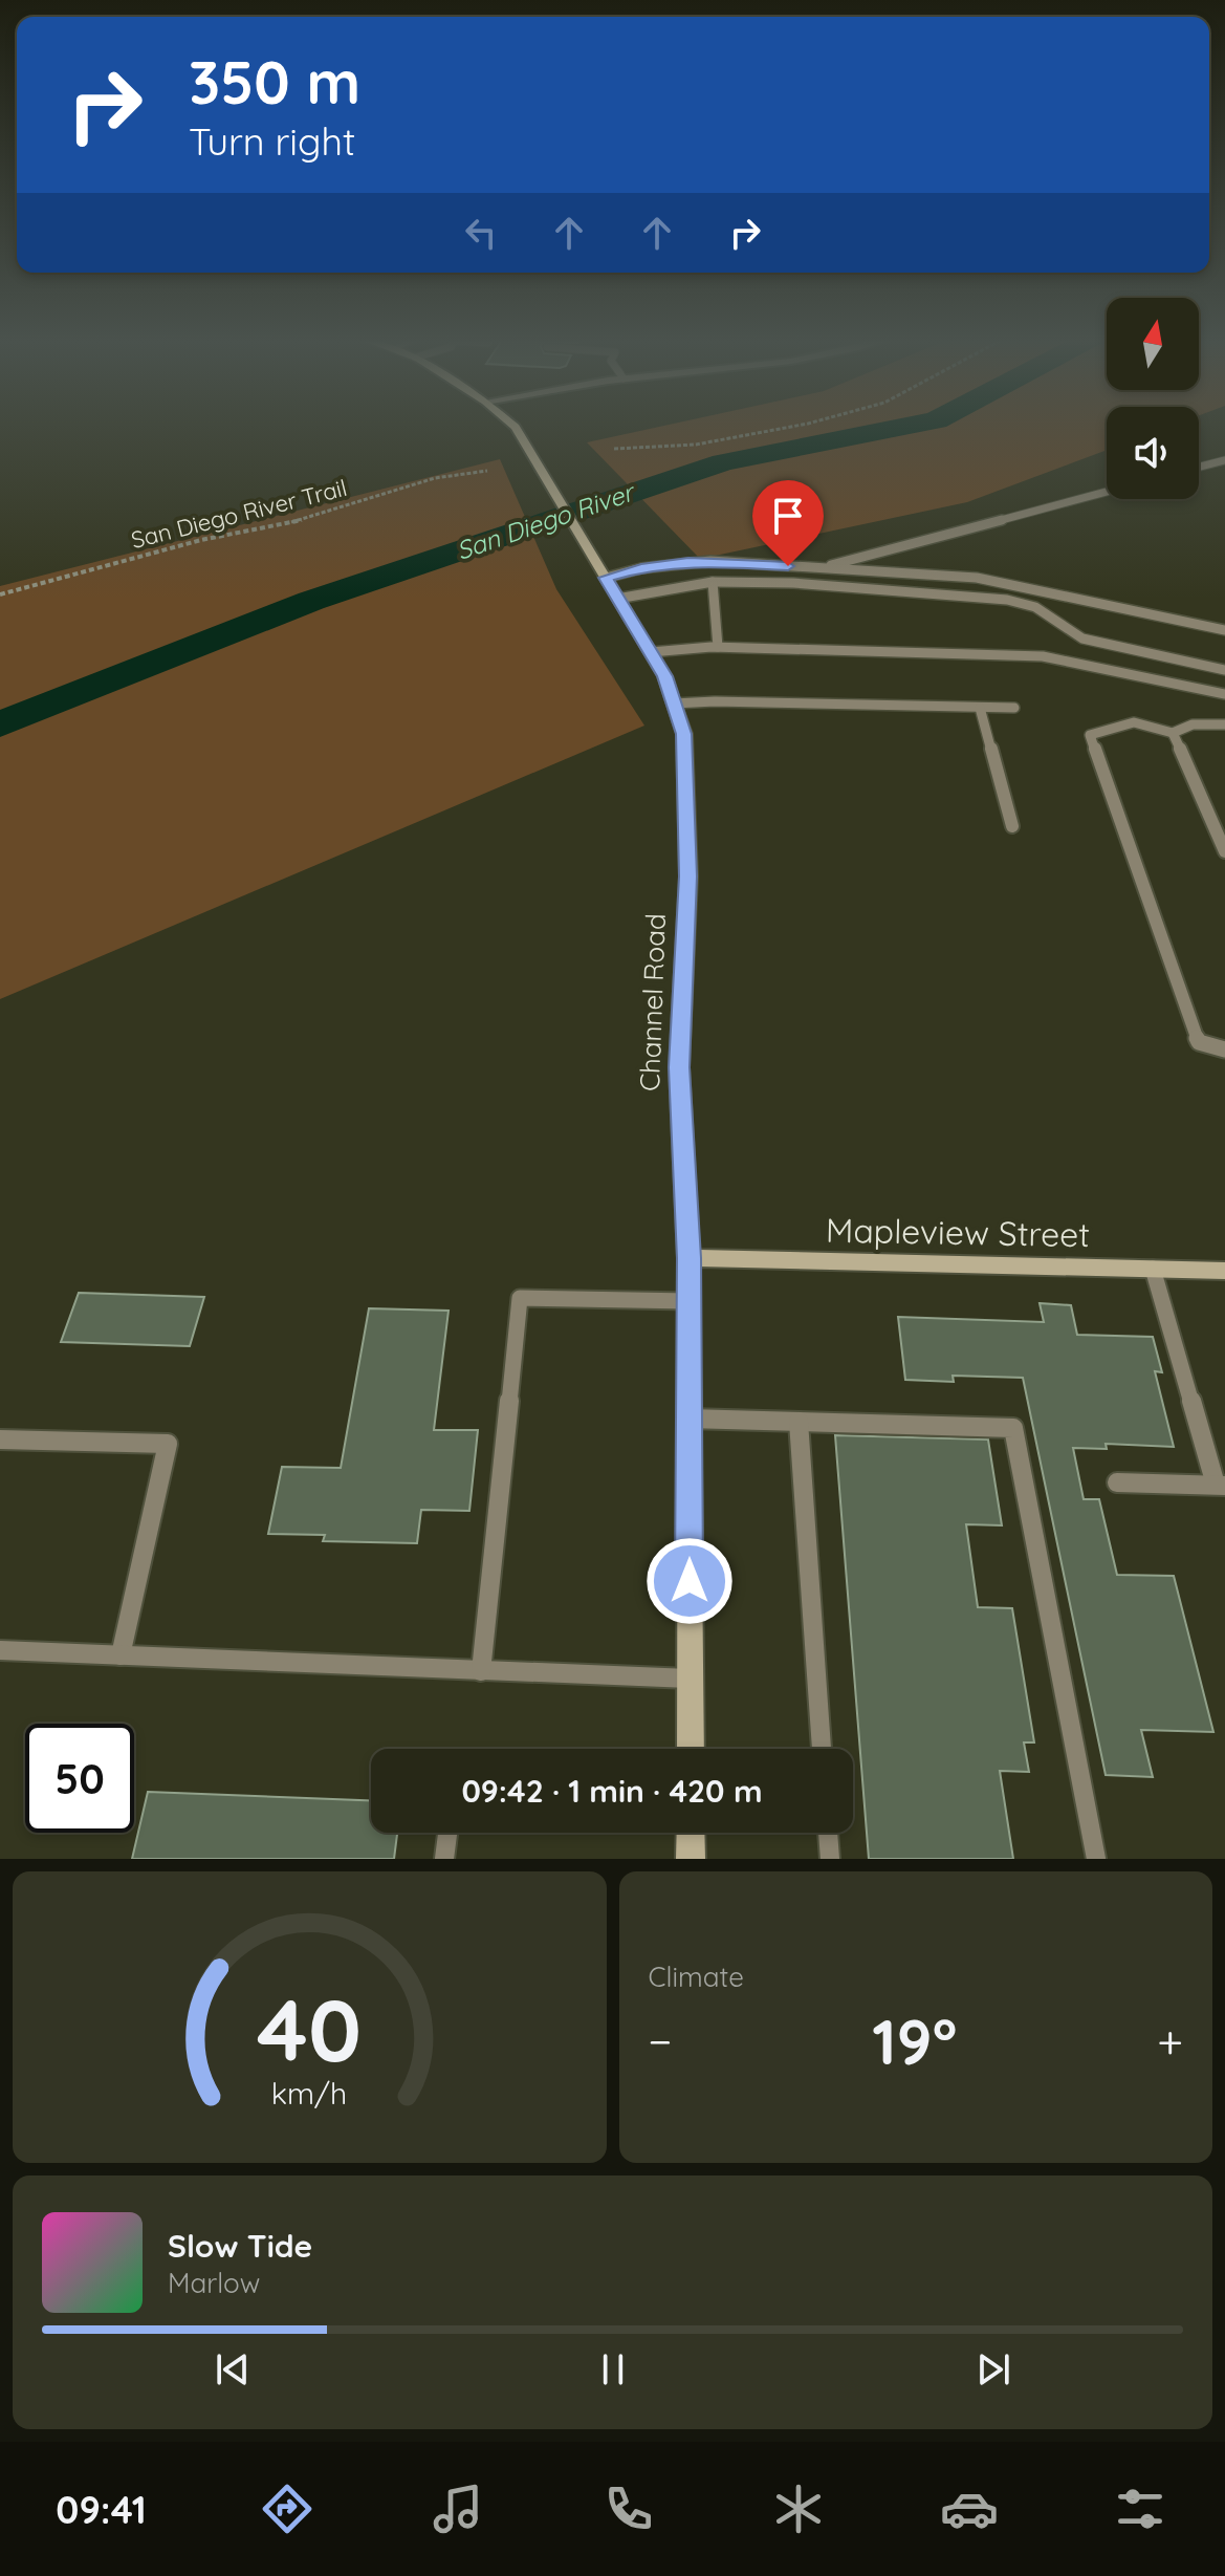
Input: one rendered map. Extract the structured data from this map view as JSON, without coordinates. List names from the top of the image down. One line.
{"streets":{"main road":["Channel Road","Mapleview Street"],"path":["San Diego River Trail"]},"crossings":[["Channel Road","Mapleview Street"]],"water":["San Diego River"],"north":"top","page":{"turn":["350 m","Turn right"],"limit":"50","trip":"09:42 · 1 min · 420 m","tile":"Climate","heat":["−","19°","+"],"song":["Slow Tide","Marlow"],"tabs":"09:41","gauge":["40","km/h"]}}
